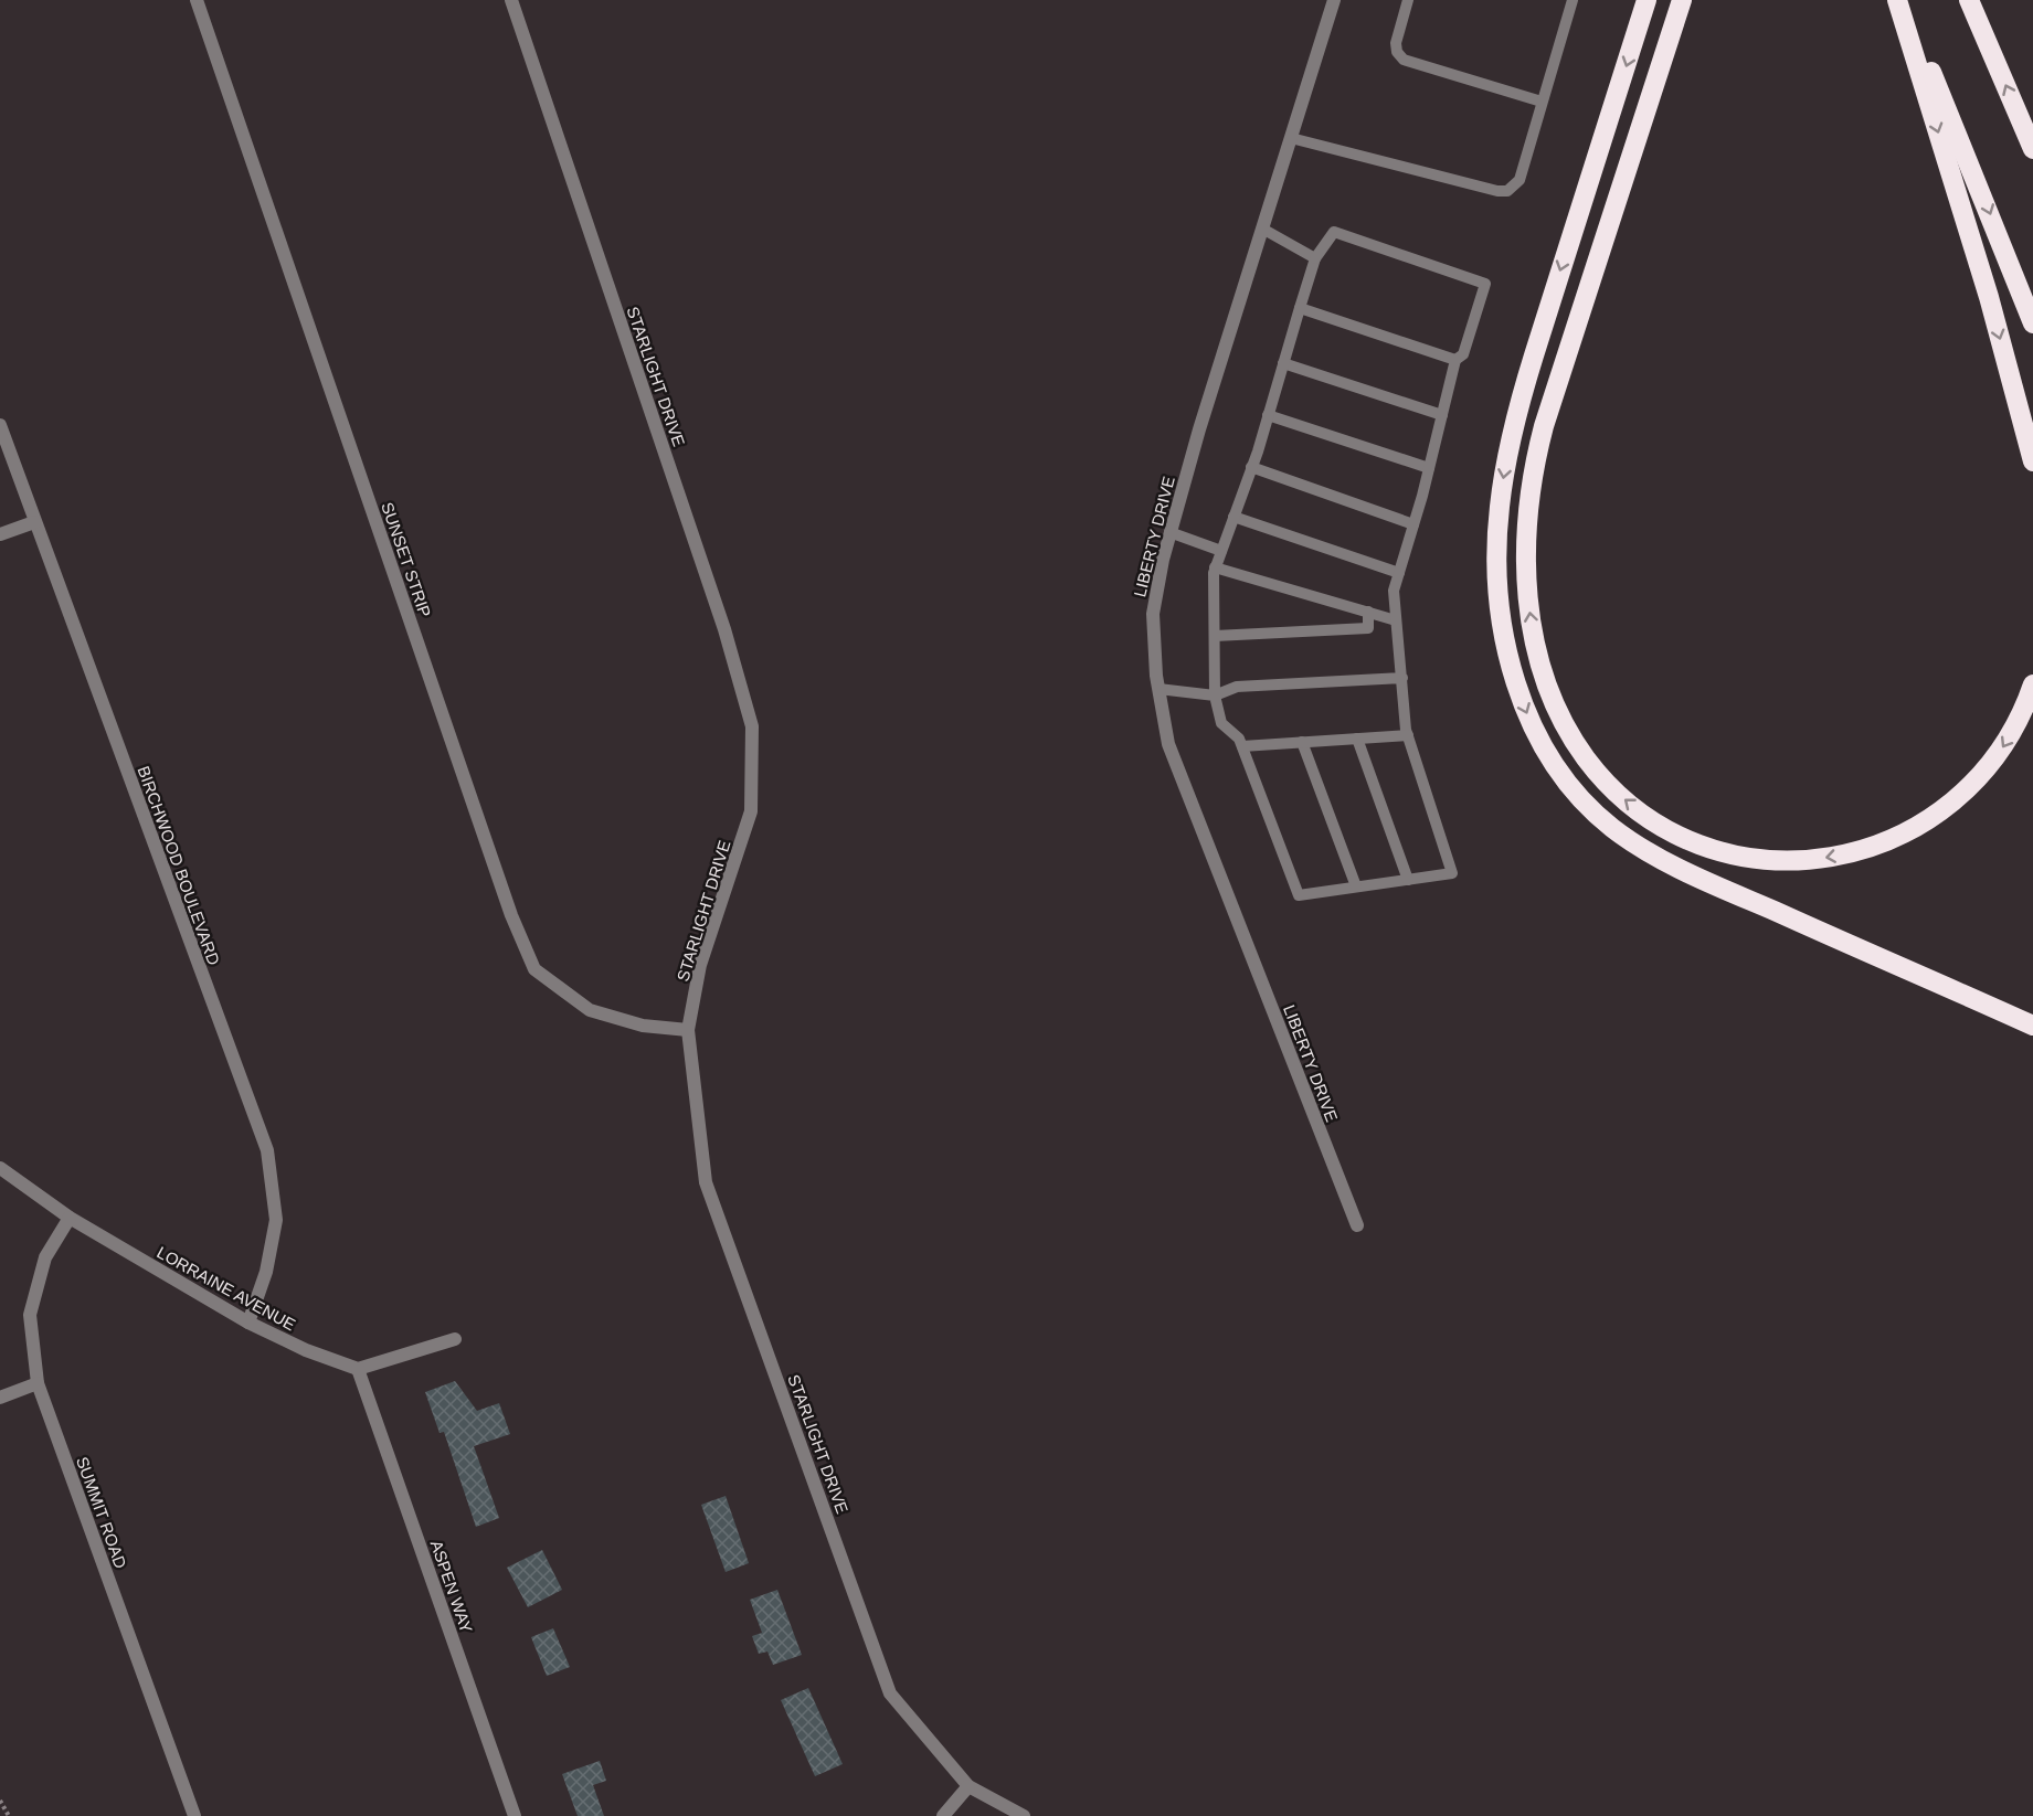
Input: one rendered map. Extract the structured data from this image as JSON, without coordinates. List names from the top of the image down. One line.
{"streets":{"street":["STARLIGHT DRIVE","LIBERTY DRIVE","SUNSET STRIP","BIRCHWOOD BOULEVARD","LORRAINE AVENUE","SUMMIT ROAD","ASPEN WAY"]},"crossings":[["STARLIGHT DRIVE","SUNSET STRIP"],["BIRCHWOOD BOULEVARD","LORRAINE AVENUE"],["LORRAINE AVENUE","SUMMIT ROAD"],["LORRAINE AVENUE","ASPEN WAY"]]}
